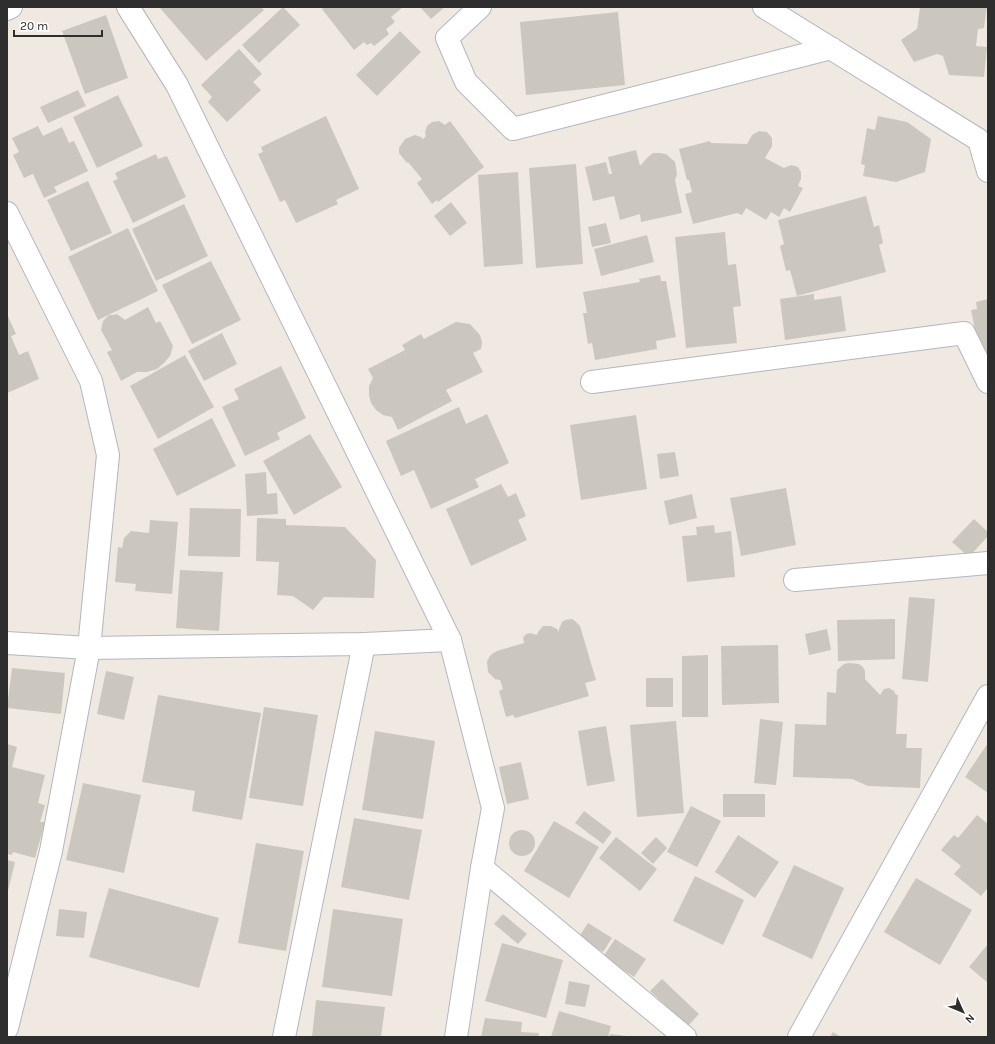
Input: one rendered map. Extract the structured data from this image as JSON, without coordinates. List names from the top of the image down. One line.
{"scale_bar":"20 m","north":"bottom right"}
